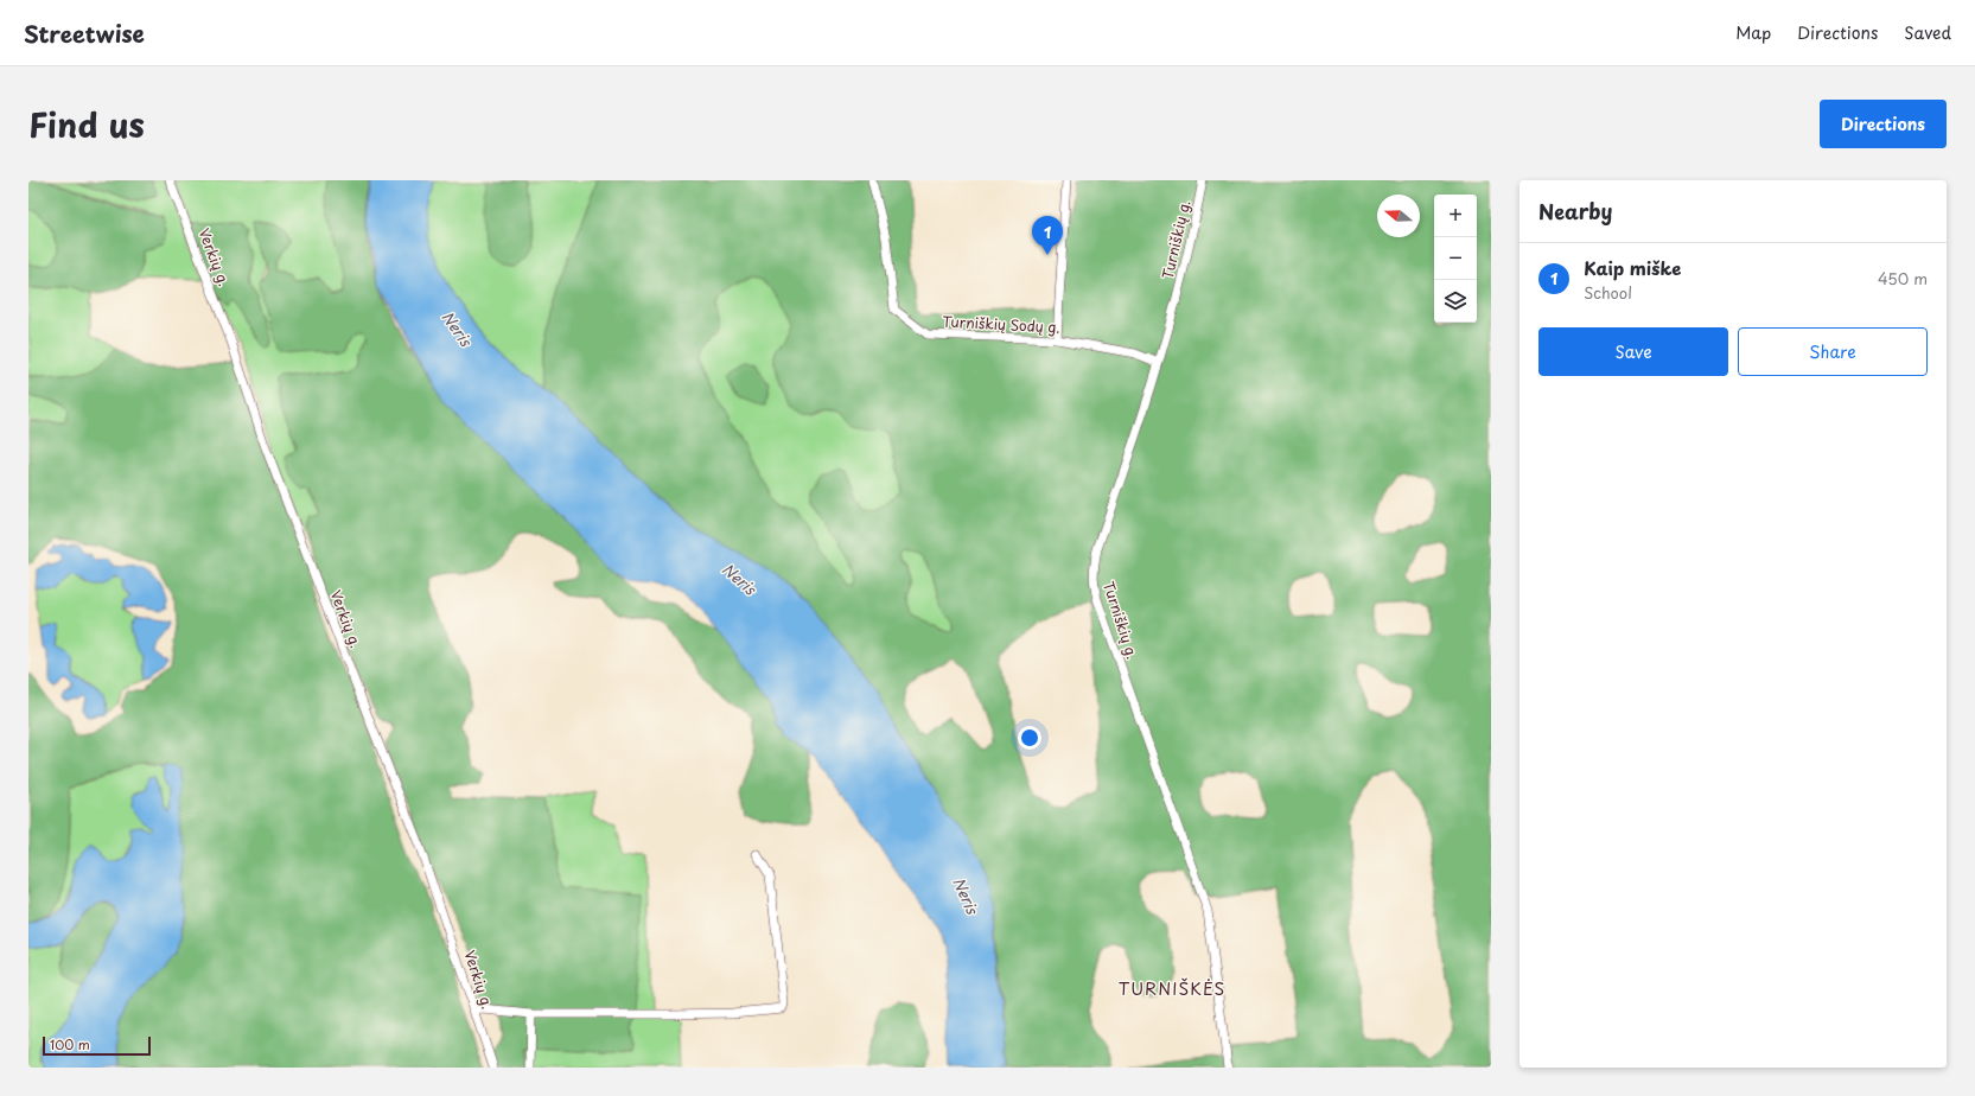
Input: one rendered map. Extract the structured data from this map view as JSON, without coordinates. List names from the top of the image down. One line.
{"streets":{"street":["Turniškių g.","Verkių g.","Turniškių Sodų g."]},"crossings":[["Turniškių g.","Turniškių Sodų g."]],"districts":["TURNIŠKĖS"],"water":["Neris"],"scale_bar":"100 m","north":"left","page":{"header":"Streetwise","nav":["Map","Directions","Saved"],"title":"Find us","buttons":["Directions",["Save","Share"]],"heading":"Nearby","map_buttons":["+","−"],"pins":"1","list":[{"mark":"1","name":"Kaip miške","note":"School","value":"450 m"}],"scale":"100 m"}}
